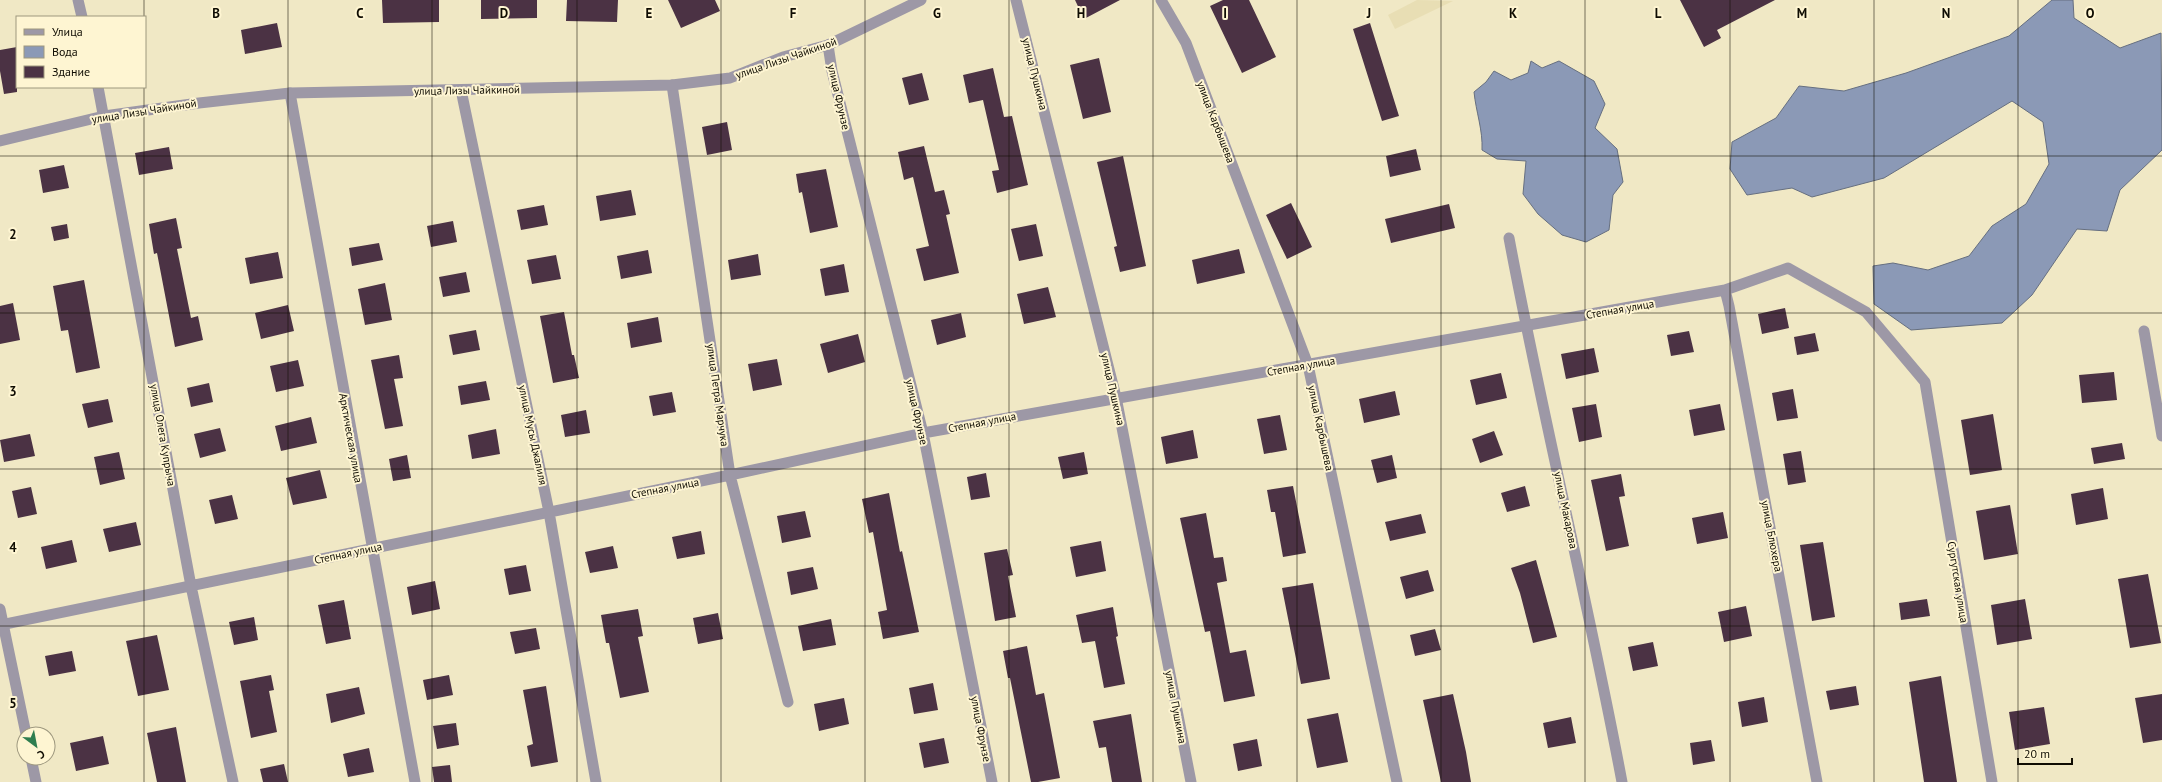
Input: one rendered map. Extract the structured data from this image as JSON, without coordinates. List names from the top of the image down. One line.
{"streets":{"street":["улица Лизы Чайкиной","улица Пушкина","улица Фрунзе","улица Карбышева","Степная улица","улица Петра Марчука","улица Олега Купрыча","улица Мусы Джалиля","Арктическая улица","улица Макарова","улица Блюхера","Сургутская улица"]},"crossings":[["улица Лизы Чайкиной","улица Фрунзе"],["улица Лизы Чайкиной","улица Петра Марчука"],["улица Лизы Чайкиной","улица Олега Купрыча"],["улица Лизы Чайкиной","улица Мусы Джалиля"],["улица Лизы Чайкиной","Арктическая улица"],["улица Пушкина","Степная улица"],["улица Фрунзе","Степная улица"],["улица Карбышева","Степная улица"],["Степная улица","улица Петра Марчука"],["Степная улица","улица Олега Купрыча"],["Степная улица","улица Мусы Джалиля"],["Степная улица","Арктическая улица"],["Степная улица","улица Макарова"],["Степная улица","улица Блюхера"],["Степная улица","Сургутская улица"]],"legend":["Улица","Вода","Здание"],"scale_bar":"20 m","north":"bottom right","grid":{"columns":["B","C","D","E","F","G","H","I","J","K","L","M","N","O"],"rows":["2","3","4","5"]}}
